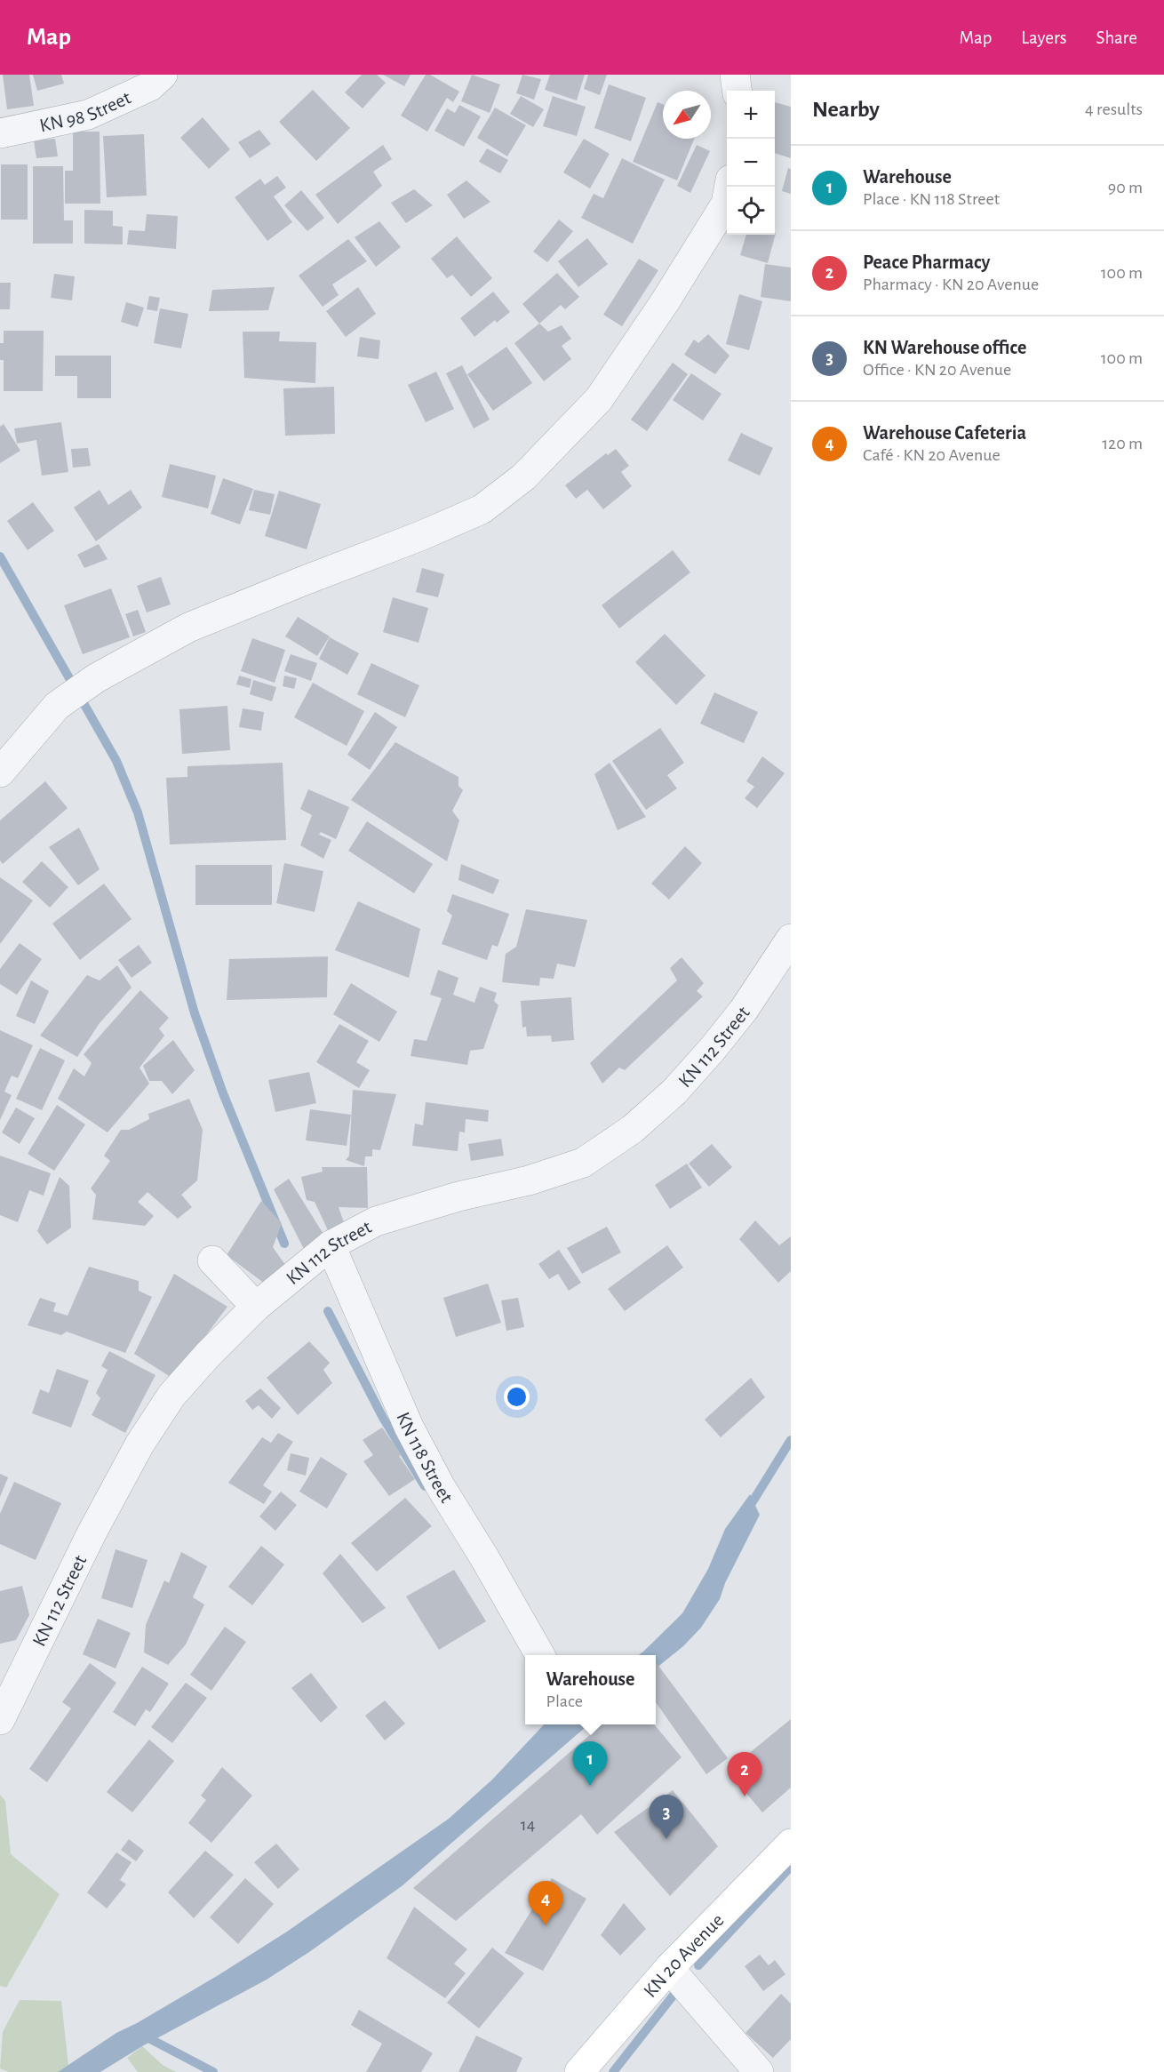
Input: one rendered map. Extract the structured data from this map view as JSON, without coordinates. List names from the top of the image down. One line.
{"streets":{"main road":["KN 20 Avenue"],"street":["KN 98 Street","KN 112 Street","KN 118 Street"]},"crossings":[["KN 112 Street","KN 118 Street"]],"house_numbers":["14"],"north":"bottom left","page":{"header":"Map","nav":["Map","Layers","Share"],"heading":["Nearby","4 results"],"map_buttons":["+","−"],"list":[{"mark":"1","name":"Warehouse","note":"Place · KN 118 Street","value":"90 m"},{"mark":"2","name":"Peace Pharmacy","note":"Pharmacy · KN 20 Avenue","value":"100 m"},{"mark":"3","name":"KN Warehouse office","note":"Office · KN 20 Avenue","value":"100 m"},{"mark":"4","name":"Warehouse Cafeteria","note":"Café · KN 20 Avenue","value":"120 m"}],"popup":["Warehouse","Place"],"pins":["1","2","3","4"]}}
